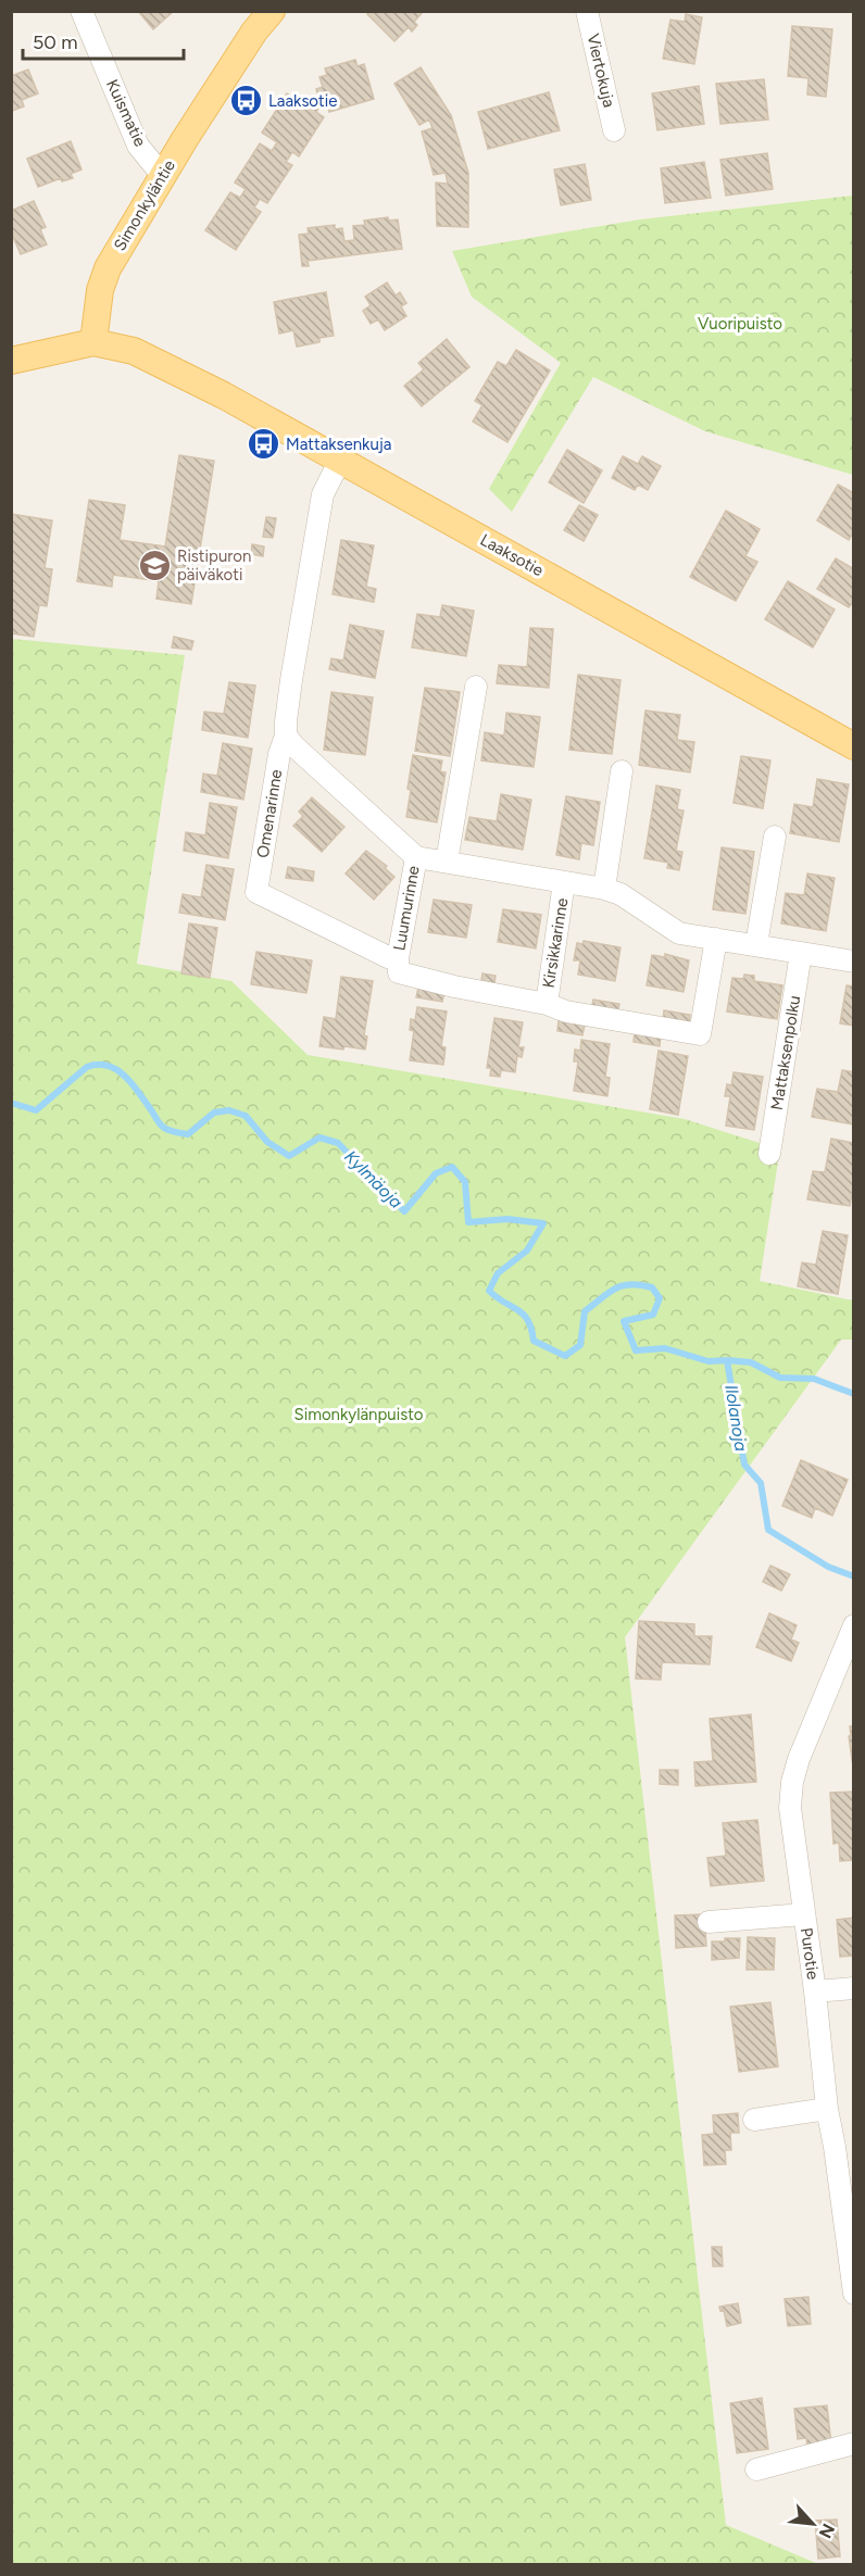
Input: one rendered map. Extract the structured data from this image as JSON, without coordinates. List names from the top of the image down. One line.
{"streets":{"main road":["Simonkyläntie","Laaksotie"],"street":["Viertokuja","Kuismatie","Omenarinne","Luumurinne","Kirsikkarinne","Mattaksenpolku","Purotie"]},"crossings":[["Kuismatie","Simonkyläntie"],["Simonkyläntie","Laaksotie"],["Omenarinne","Luumurinne"]],"water":["Kylmäoja","Ilolanoja"],"parks":["Vuoripuisto","Simonkylänpuisto"],"places":{"bus stop":["Laaksotie","Mattaksenkuja"],"school or university":["Ristipuron päiväkoti"]},"scale_bar":"50 m","north":"bottom right"}
